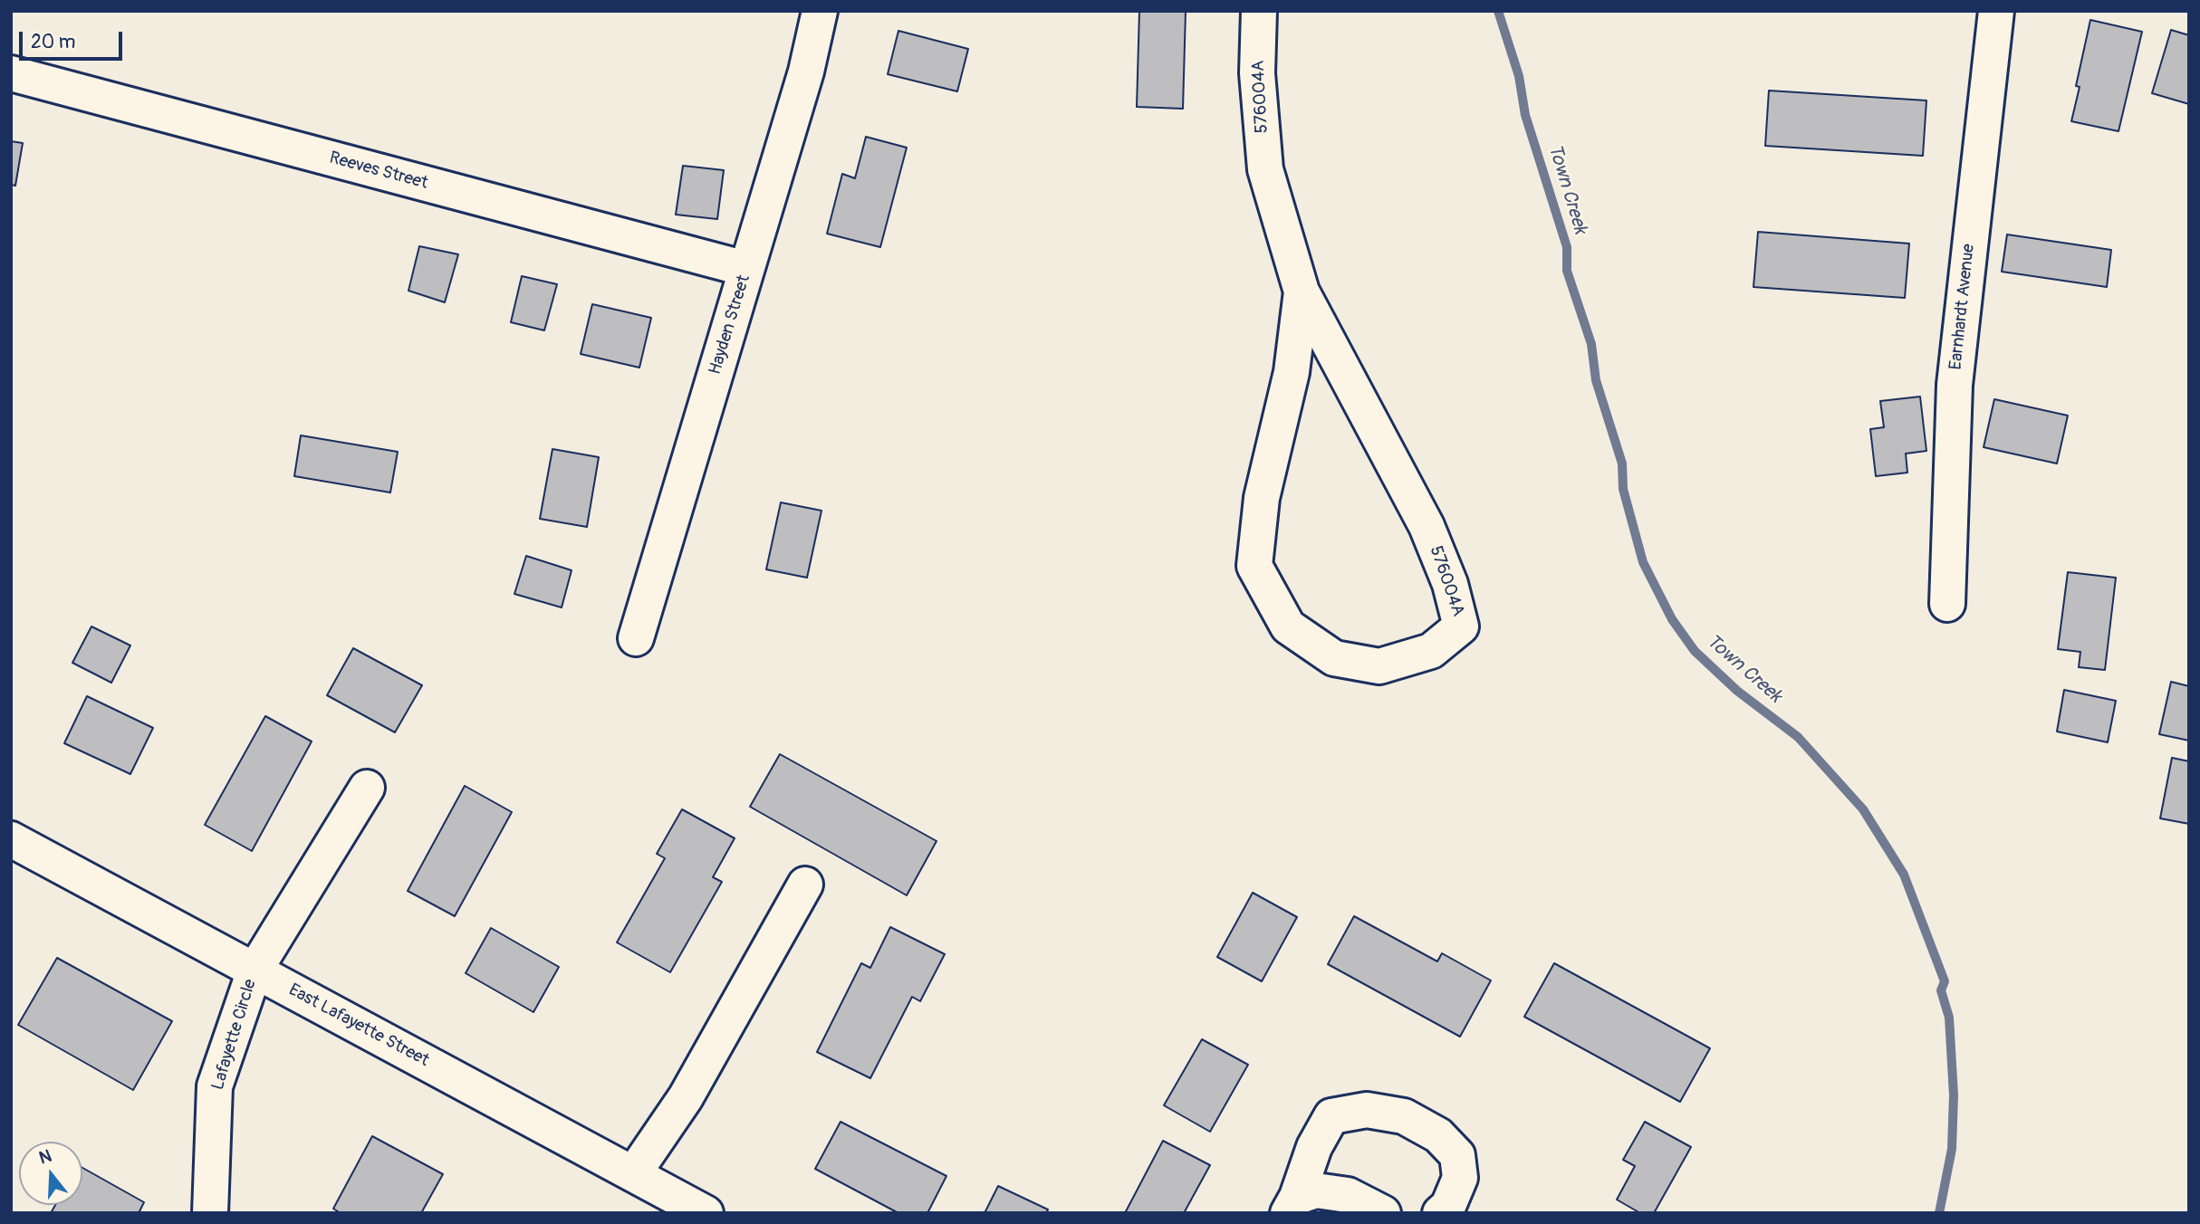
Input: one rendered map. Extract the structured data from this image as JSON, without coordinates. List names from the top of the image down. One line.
{"streets":{"street":["576004A","Reeves Street","Earnhardt Avenue","Hayden Street","East Lafayette Street","Lafayette Circle"]},"crossings":[["Reeves Street","Hayden Street"],["East Lafayette Street","Lafayette Circle"]],"water":["Town Creek"],"scale_bar":"20 m","north":"top"}
